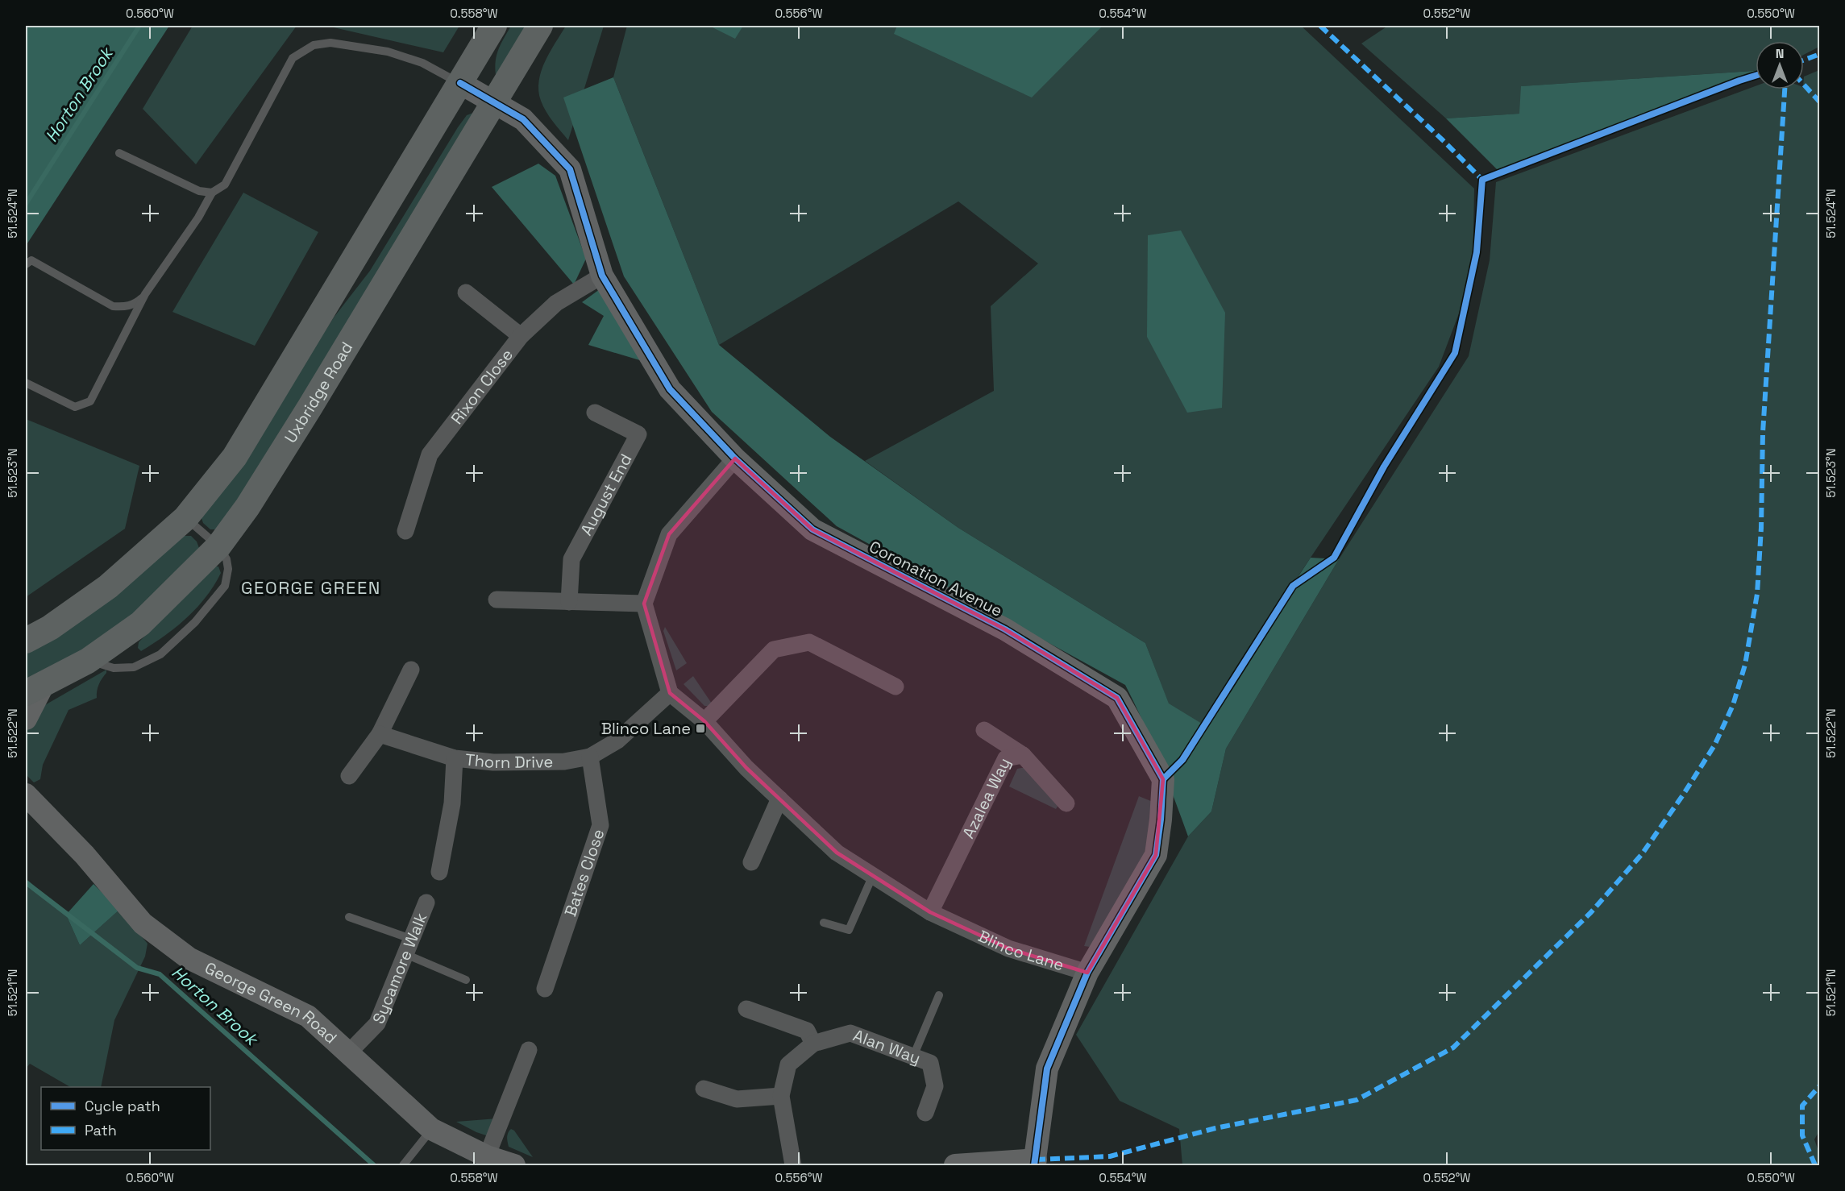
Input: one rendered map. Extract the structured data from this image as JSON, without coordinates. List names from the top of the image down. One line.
{"streets":{"main road":["Uxbridge Road"],"street":["Rixon Close","August End","Coronation Avenue","Thorn Drive","Azalea Way","Bates Close","Blinco Lane","Sycamore Walk","George Green Road","Alan Way"]},"crossings":[["Rixon Close","Coronation Avenue"],["Uxbridge Road","Coronation Avenue"],["Coronation Avenue","Blinco Lane"],["Thorn Drive","Bates Close"],["Thorn Drive","Blinco Lane"],["Azalea Way","Blinco Lane"],["Sycamore Walk","George Green Road"]],"districts":["GEORGE GREEN"],"water":["Horton Brook"],"places":{"transit":["Blinco Lane"]},"legend":["Cycle path","Path"],"north":"top","coordinates":["0.560°W","0.558°W","0.556°W","0.554°W","0.552°W","0.550°W","51.524°N","51.523°N","51.522°N","51.521°N"]}
